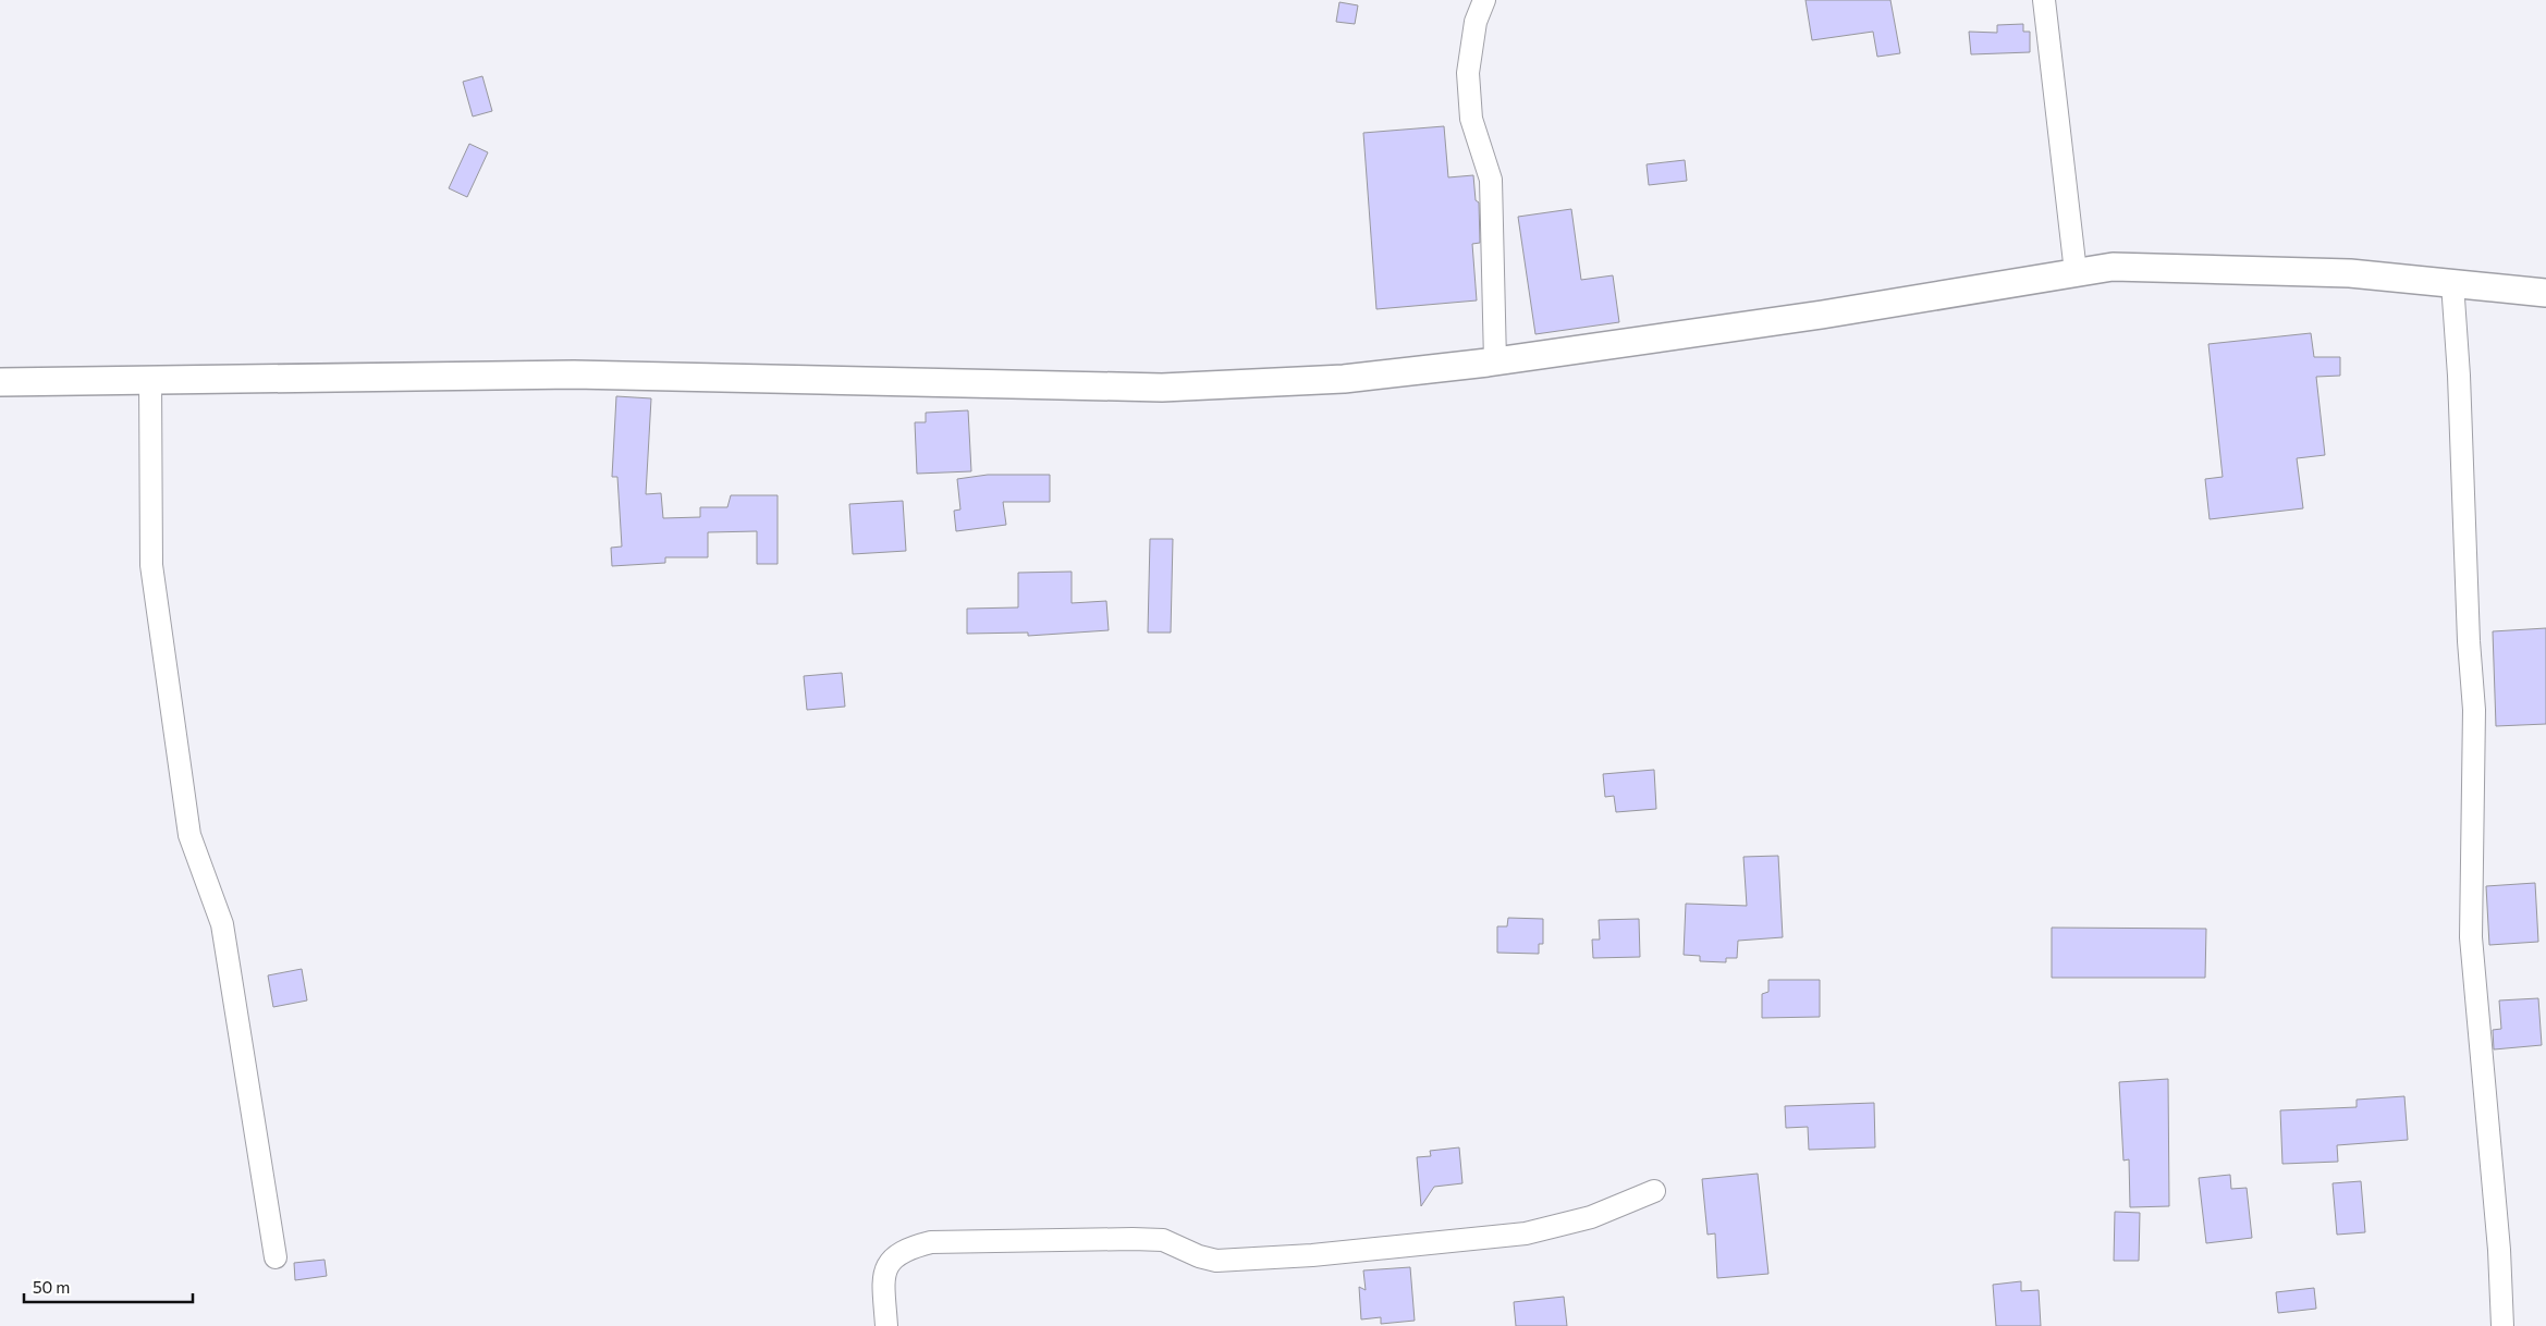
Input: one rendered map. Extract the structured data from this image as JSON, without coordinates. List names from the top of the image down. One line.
{"scale_bar":"50 m"}
